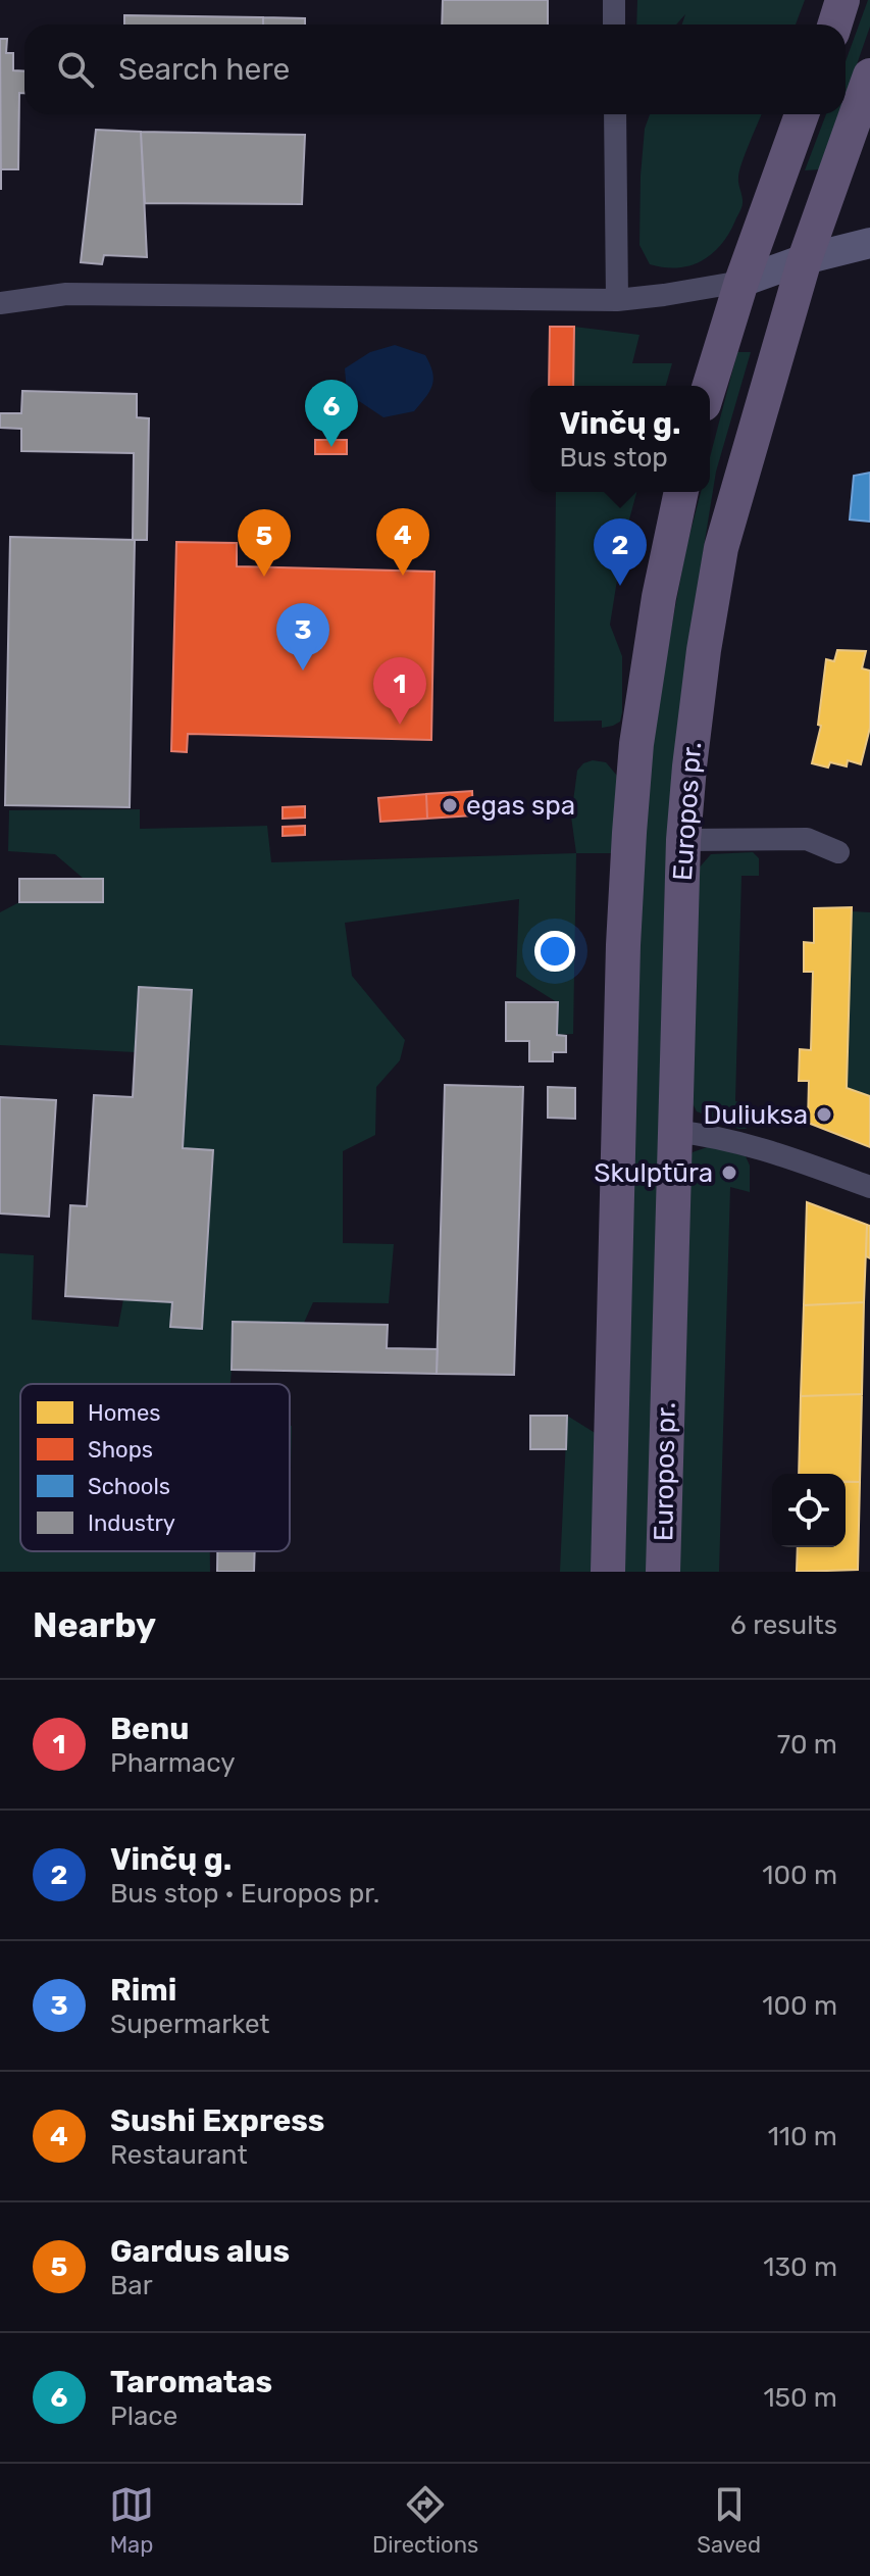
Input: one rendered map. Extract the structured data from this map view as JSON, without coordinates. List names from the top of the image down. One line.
{"streets":{"main road":["Europos pr."]},"places":["egas spa","Duliuksa","Skulptūra"],"legend":["Homes","Shops","Schools","Industry"],"page":{"search":"Search here","pins":["6","4","5","2","3","1"],"popup":["Vinčų g.","Bus stop"],"heading":["Nearby","6 results"],"list":[{"mark":"1","name":"Benu","note":"Pharmacy","value":"70 m"},{"mark":"2","name":"Vinčų g.","note":"Bus stop · Europos pr.","value":"100 m"},{"mark":"3","name":"Rimi","note":"Supermarket","value":"100 m"},{"mark":"4","name":"Sushi Express","note":"Restaurant","value":"110 m"},{"mark":"5","name":"Gardus alus","note":"Bar","value":"130 m"},{"mark":"6","name":"Taromatas","note":"Place","value":"150 m"}],"nav":["Map","Directions","Saved"]}}
